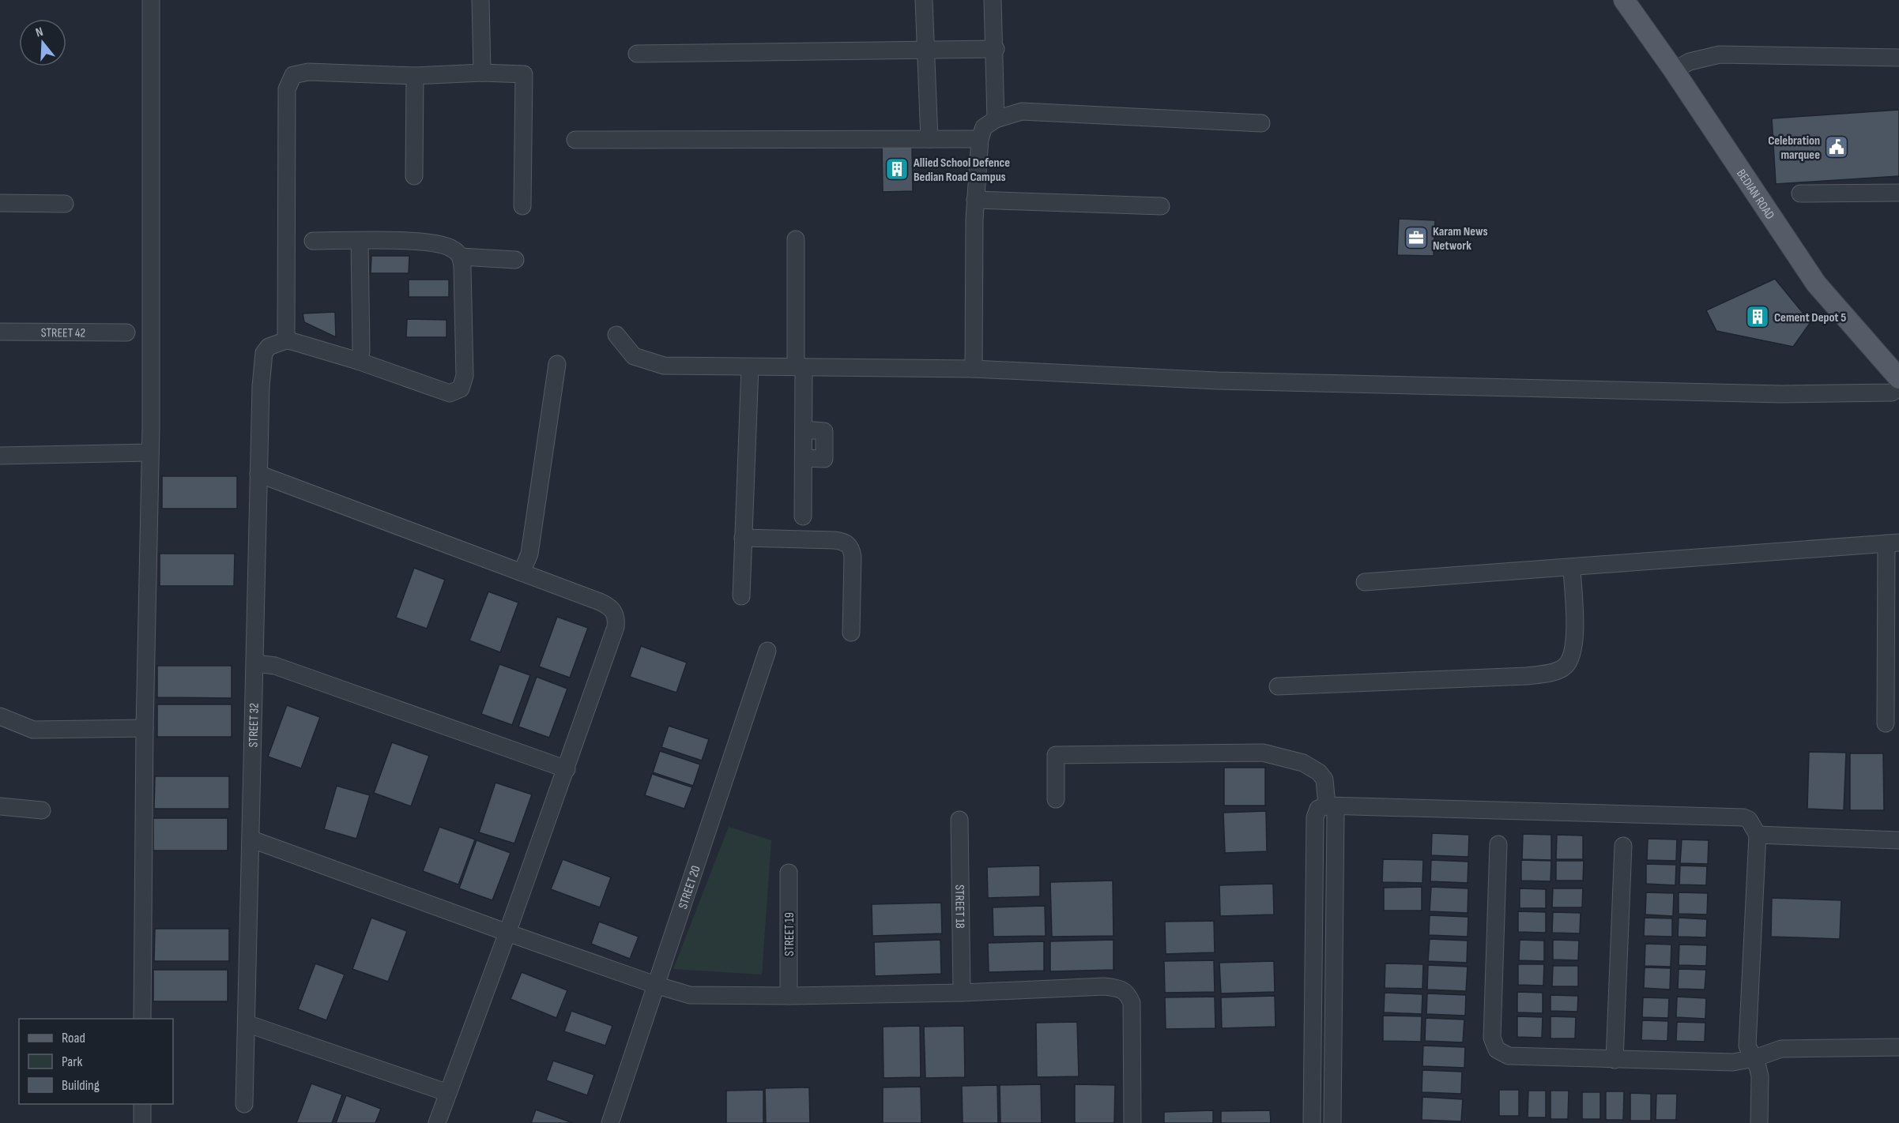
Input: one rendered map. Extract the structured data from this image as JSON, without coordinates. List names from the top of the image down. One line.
{"streets":{"main road":["BEDIAN ROAD"],"street":["STREET 42","STREET 32","STREET 20","STREET 18","STREET 19"]},"places":{"public building":["Celebration marquee"],"building":["Allied School Defence Bedian Road Campus","Cement Depot 5"],"office":["Karam News Network"]},"legend":["Road","Park","Building"],"north":"top"}
